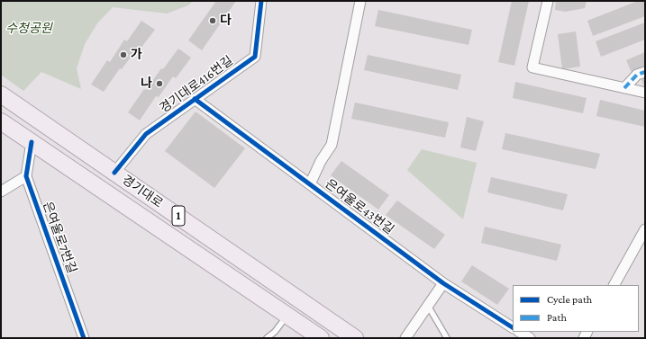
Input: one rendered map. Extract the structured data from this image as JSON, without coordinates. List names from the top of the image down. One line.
{"streets":{"main road":["경기대로","1"],"street":["경기대로416번길","은여울로43번길","은여울로7번길"]},"crossings":[["경기대로416번길","경기대로"],["경기대로416번길","은여울로43번길"],["경기대로","은여울로7번길"]],"parks":["수청공원"],"places":["다","가","나"],"legend":["Cycle path","Path"]}
